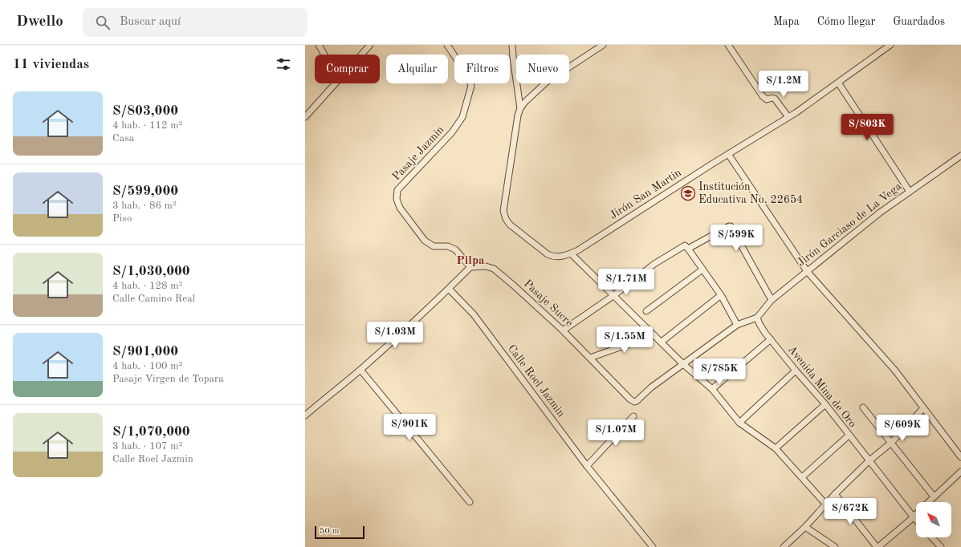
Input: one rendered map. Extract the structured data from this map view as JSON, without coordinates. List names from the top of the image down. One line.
{"streets":{"street":["Pasaje Jazmin","Jirón San Martin","Jirón Garciaso de La Vega","Pasaje Sucre","Calle Roel Jazmin","Avenida Mina de Oro"]},"crossings":[["Pasaje Jazmin","Pasaje Sucre"],["Jirón Garciaso de La Vega","Pasaje Sucre"],["Jirón Garciaso de La Vega","Avenida Mina de Oro"],["Pasaje Sucre","Avenida Mina de Oro"]],"districts":["Pilpa"],"places":{"school or university":["Institución Educativa No. 22654"]},"scale_bar":"50 m","north":"top left","page":{"header":"Dwello","search":"Buscar aquí","nav":["Mapa","Cómo llegar","Guardados"],"heading":"11 viviendas","chip":["Comprar","Alquilar","Filtros","Nuevo"],"price":["S/1.2M","S/803K","S/599K","S/1.71M","S/1.03M","S/1.55M","S/785K","S/901K","S/609K","S/1.07M","S/672K"],"list":[{"name":"S/803,000","note":"4 hab. · 112 m² · Casa"},{"name":"S/599,000","note":"3 hab. · 86 m² · Piso"},{"name":"S/1,030,000","note":"4 hab. · 128 m² · Calle Camino Real"},{"name":"S/901,000","note":"4 hab. · 100 m² · Pasaje Virgen de Topara"},{"name":"S/1,070,000","note":"3 hab. · 107 m² · Calle Roel Jazmin"}],"scale":"50 m"}}
